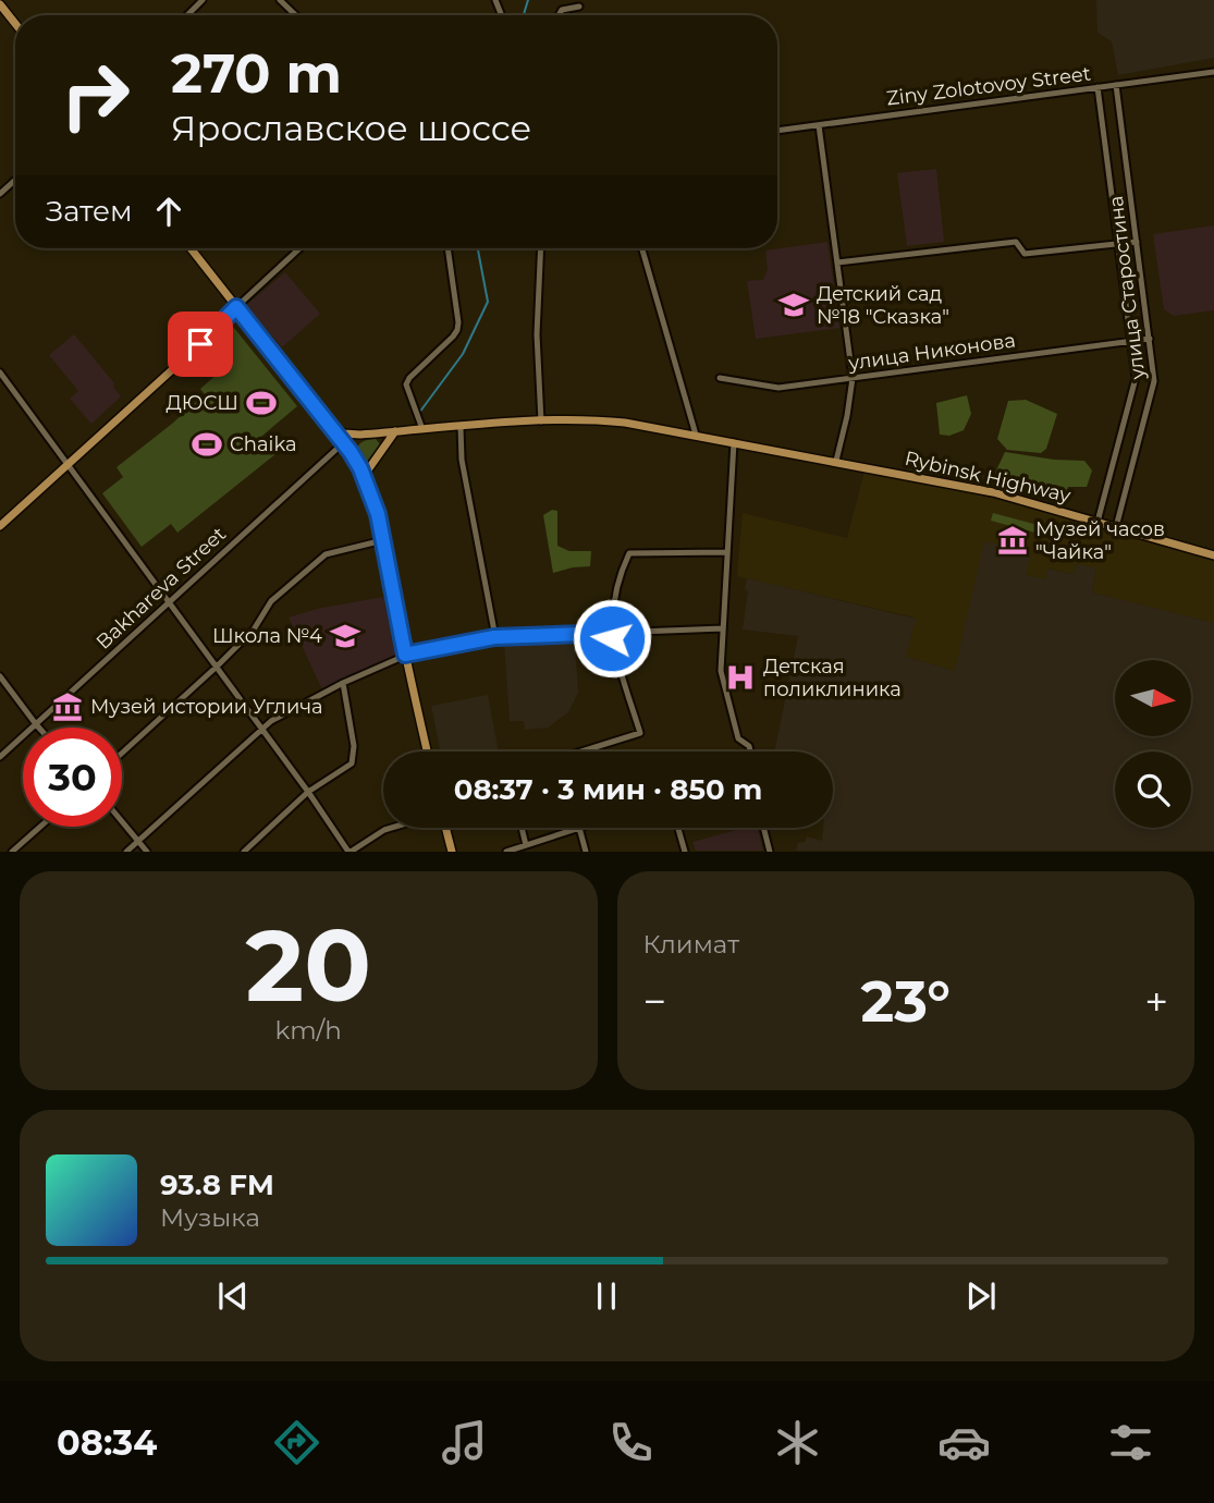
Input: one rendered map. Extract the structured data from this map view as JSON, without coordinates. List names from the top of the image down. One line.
{"streets":{"main road":["Rybinsk Highway"],"street":["Ziny Zolotovoy Street","улица Старостина","улица Никонова","Bakhareva Street"]},"crossings":[["Ziny Zolotovoy Street","улица Старостина"],["улица Старостина","улица Никонова"],["улица Старостина","Rybinsk Highway"]],"places":{"school or university":["Детский сад №18 \"Сказка\"","Школа №4"],"sports":["ДЮСШ","Chaika"],"museum":["Музей часов \"Чайка\"","Музей истории Углича"],"hospital":["Детская поликлиника"]},"north":"right","page":{"turn":["270 m","Ярославское шоссе"],"then":"Затем","limit":"30","trip":"08:37 · 3 мин · 850 m","tile":[["20","km/h"],"Климат"],"heat":["−","23°","+"],"song":["93.8 FM","Музыка"],"tabs":"08:34"}}
